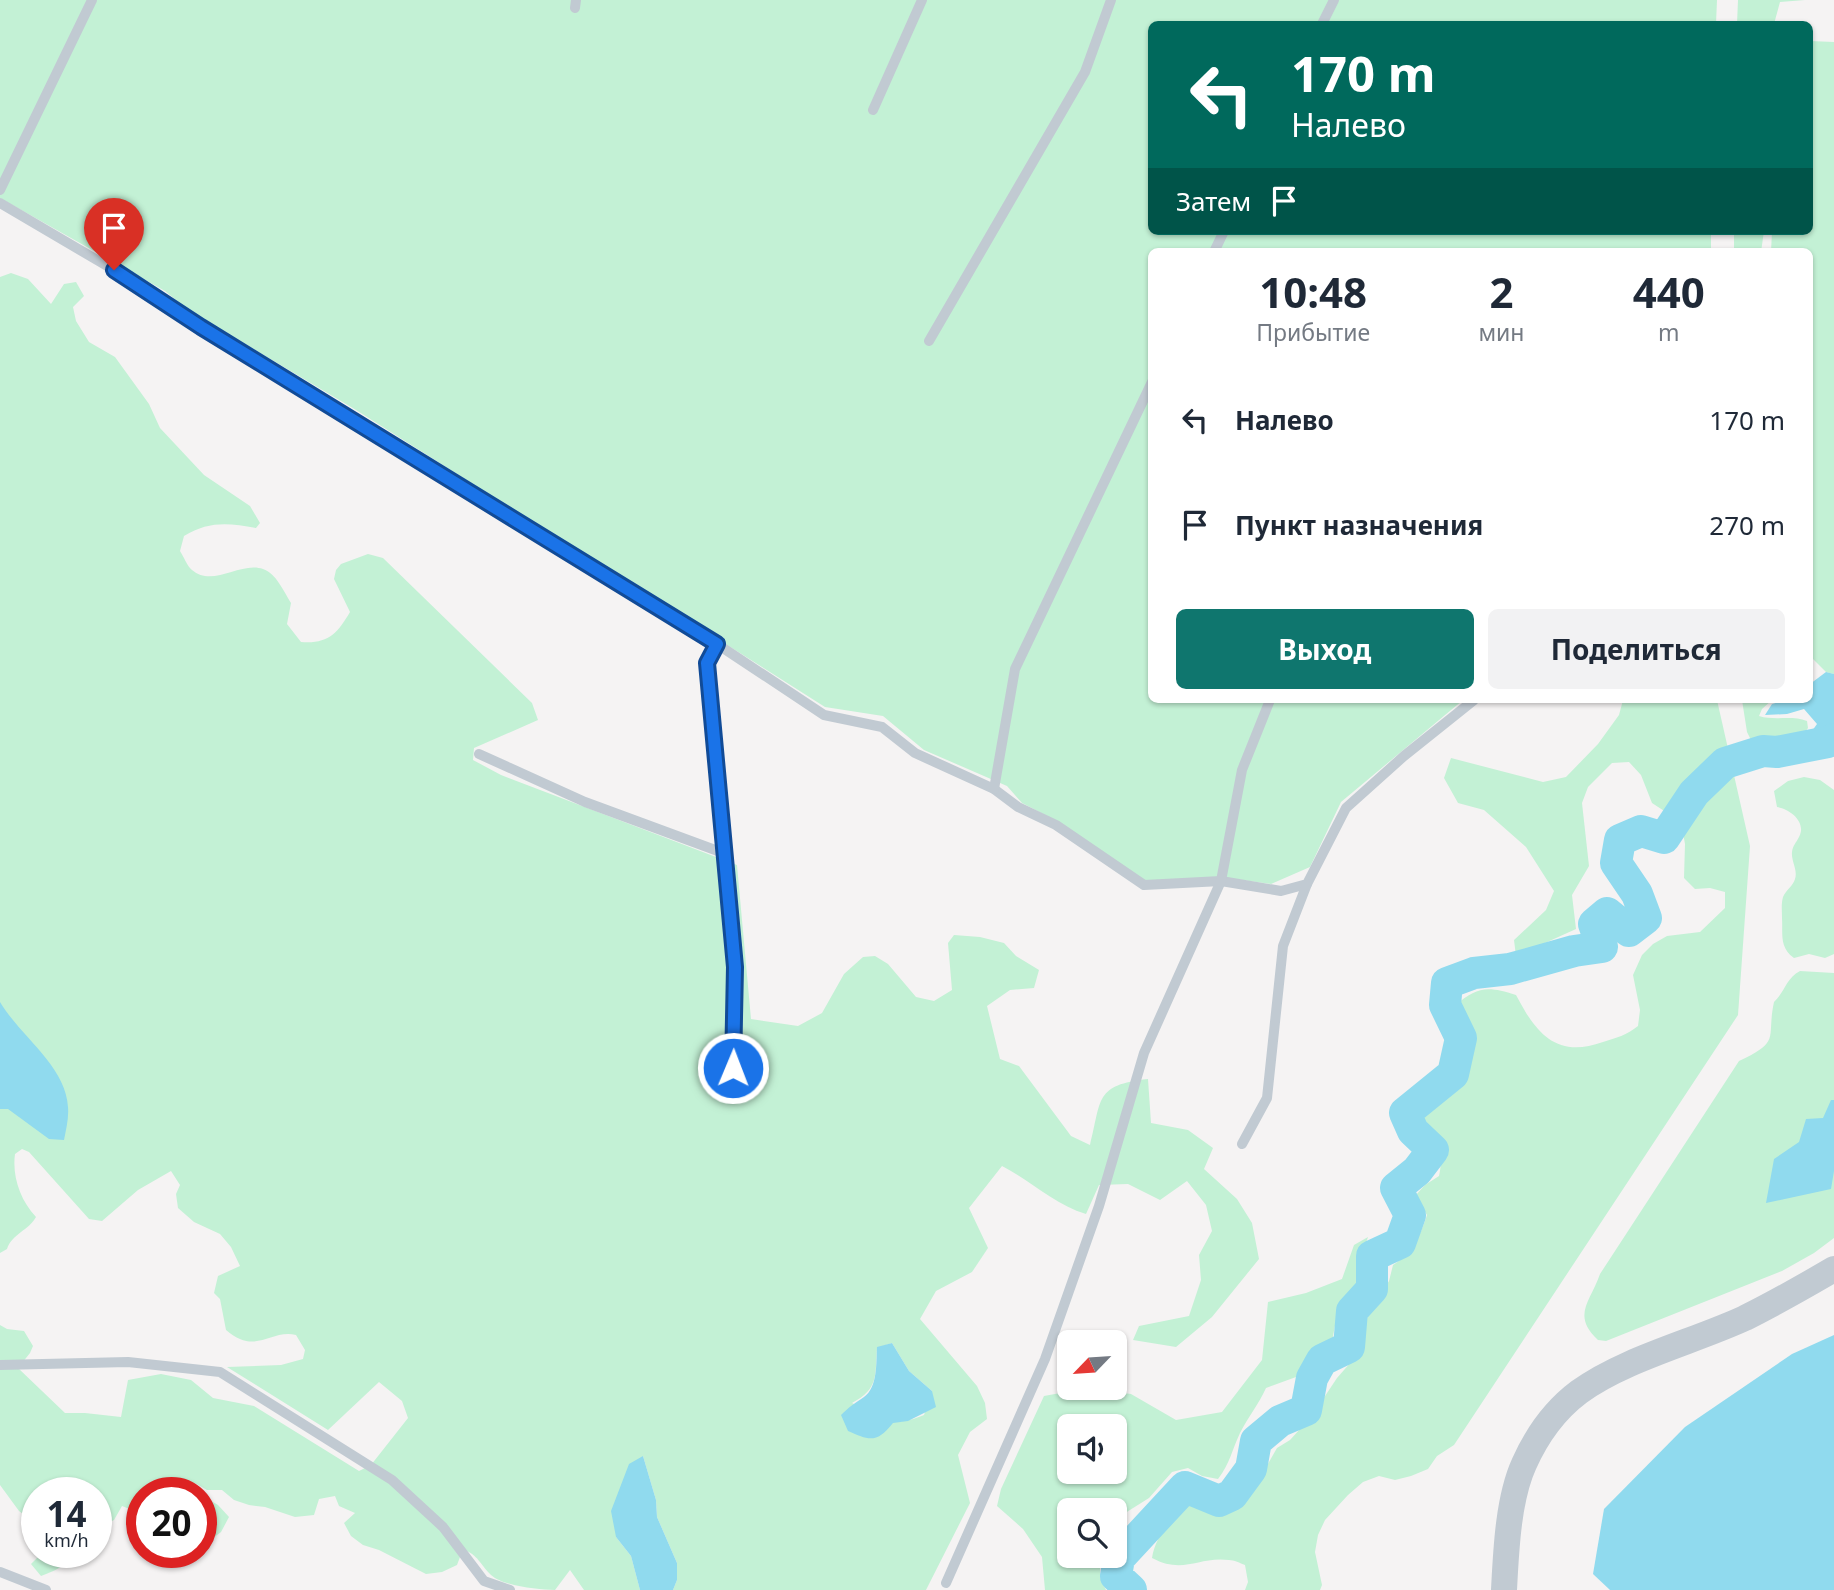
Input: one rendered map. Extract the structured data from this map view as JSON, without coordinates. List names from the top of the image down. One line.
{"north":"bottom left","page":{"turn":["170 m","Налево"],"then":"Затем","eta":["10:48","Прибытие","2","мин","440","m"],"list":[{"name":"Налево","value":"170 m"},{"name":"Пункт назначения","value":"270 m"}],"buttons":["Выход","Поделиться"],"speed":"14 km/h","limit":"20"}}
